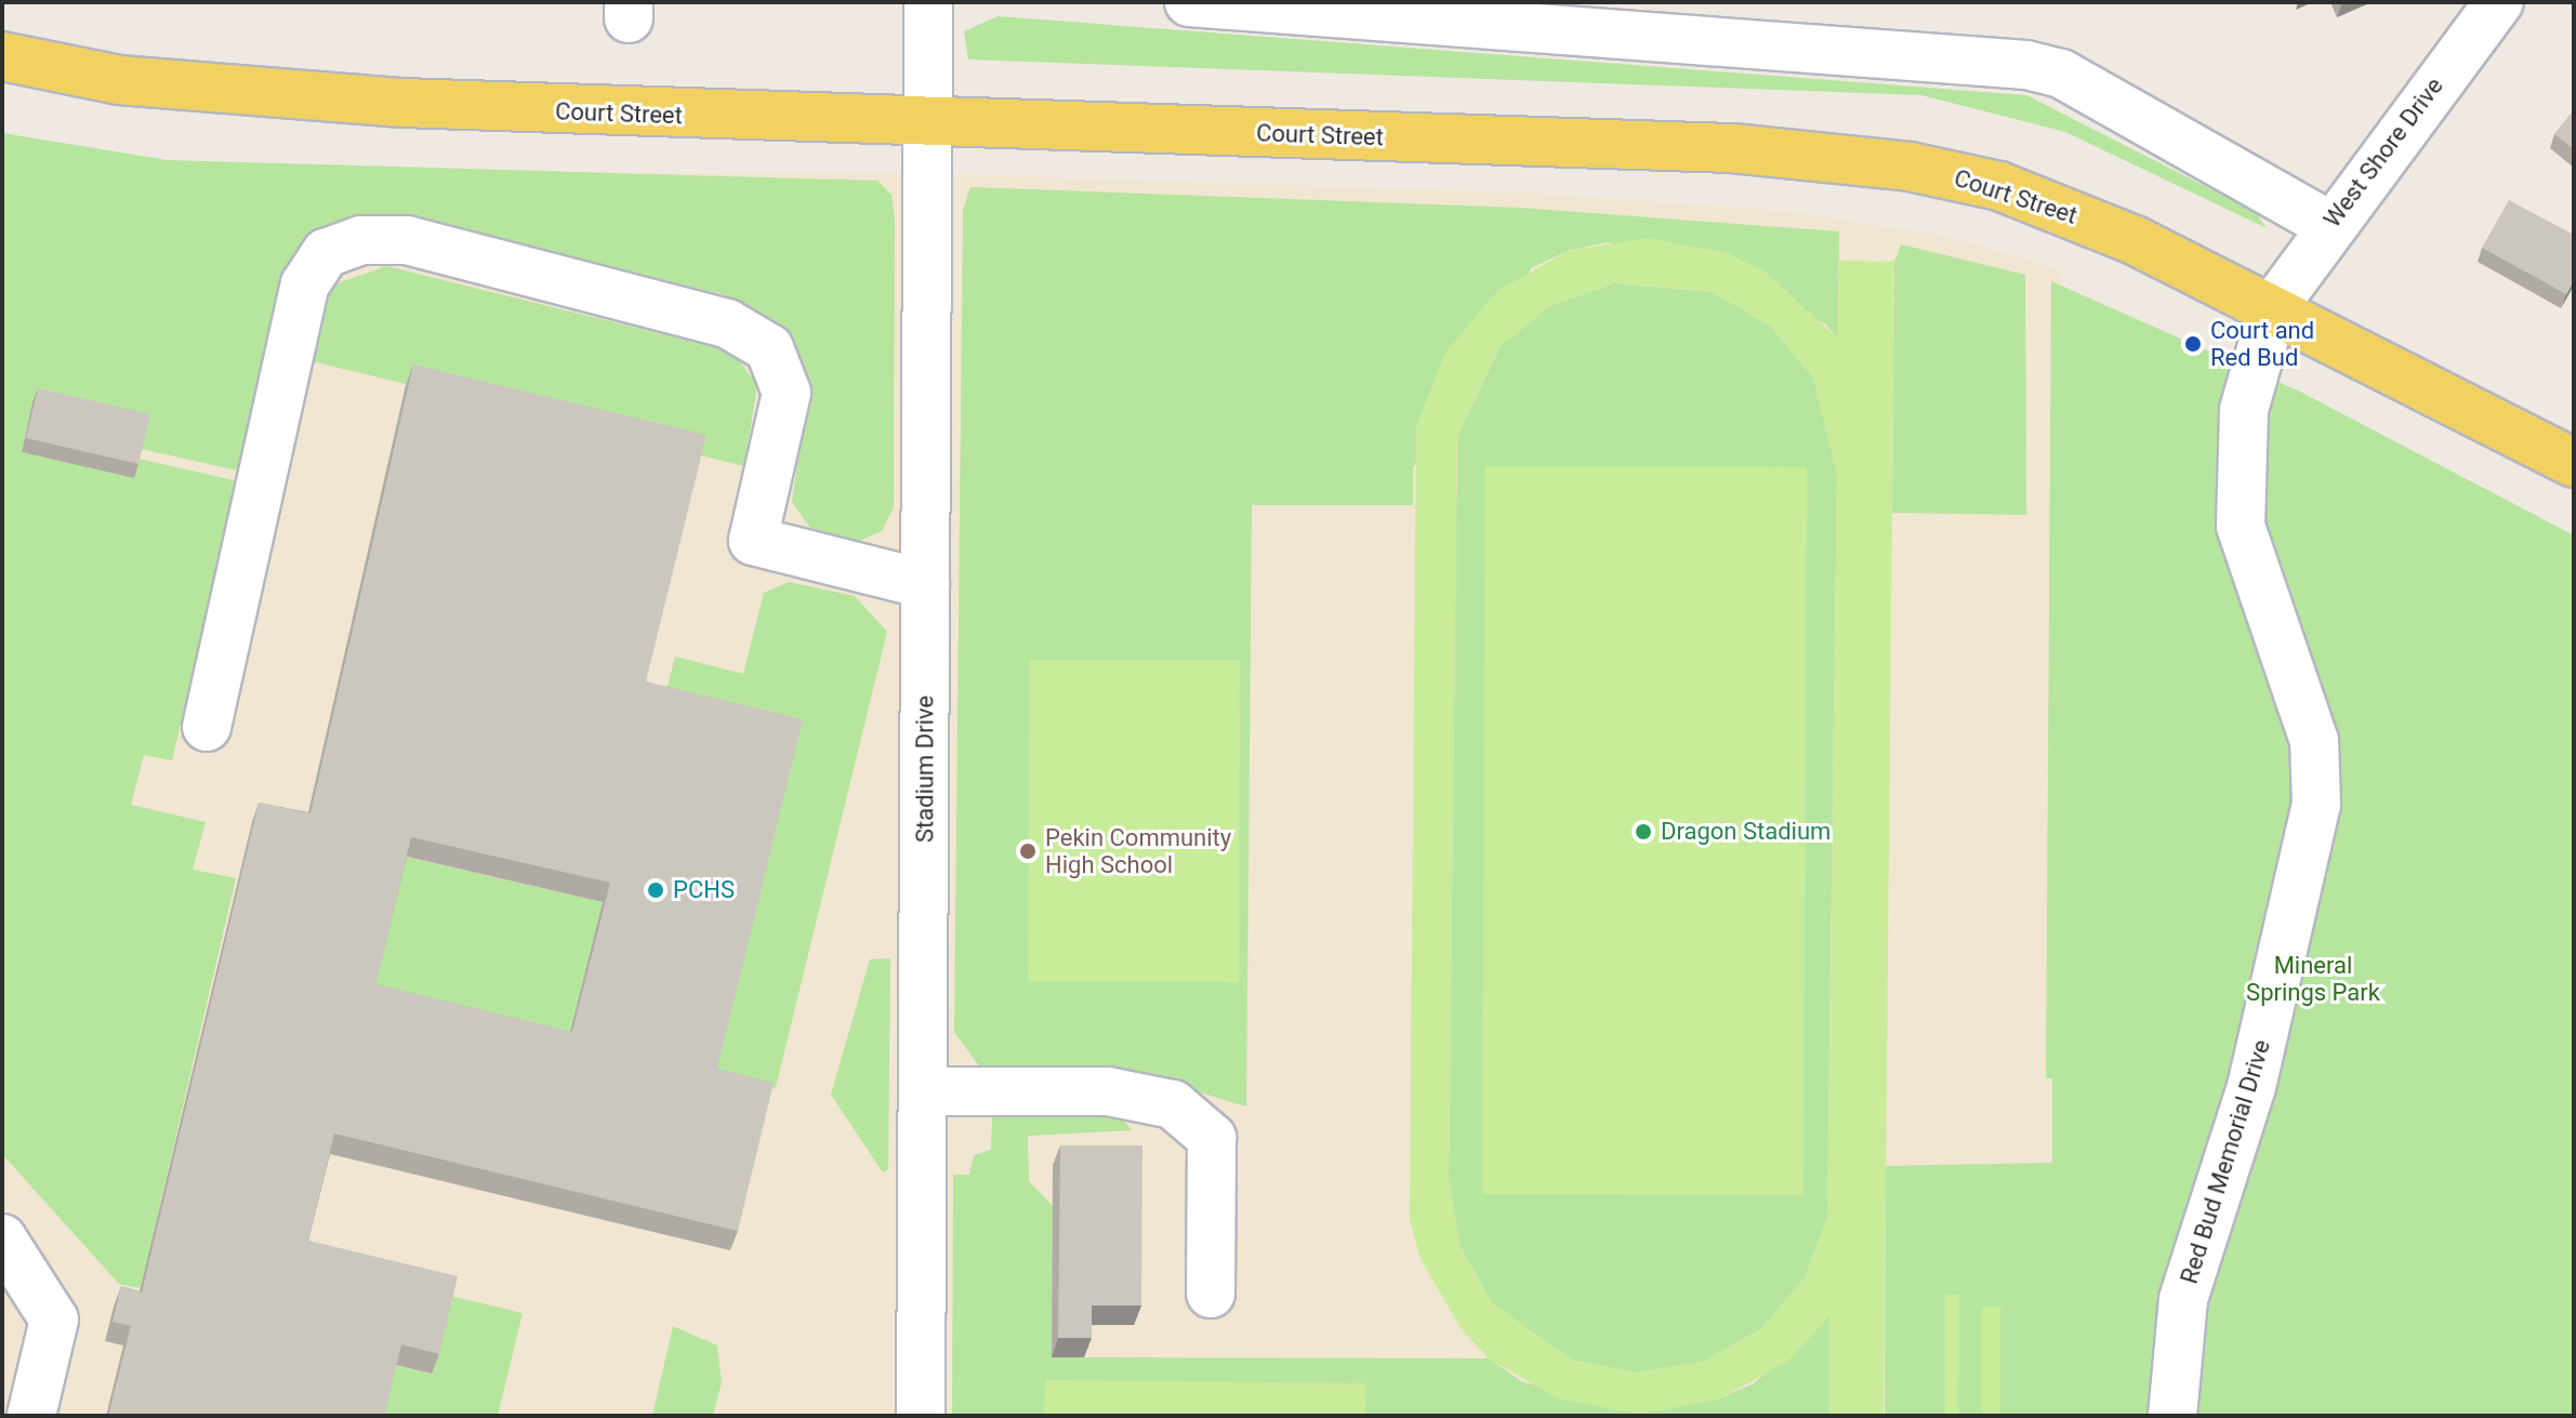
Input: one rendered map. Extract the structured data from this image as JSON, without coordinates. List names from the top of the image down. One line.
{"streets":{"main road":["Court Street"],"street":["West Shore Drive","Stadium Drive","Red Bud Memorial Drive"]},"crossings":[["Court Street","West Shore Drive"],["Court Street","Stadium Drive"],["Court Street","Red Bud Memorial Drive"],["West Shore Drive","Red Bud Memorial Drive"]],"parks":["Mineral Springs Park"],"places":["Court and Red Bud","Dragon Stadium","Pekin Community High School","PCHS"]}
